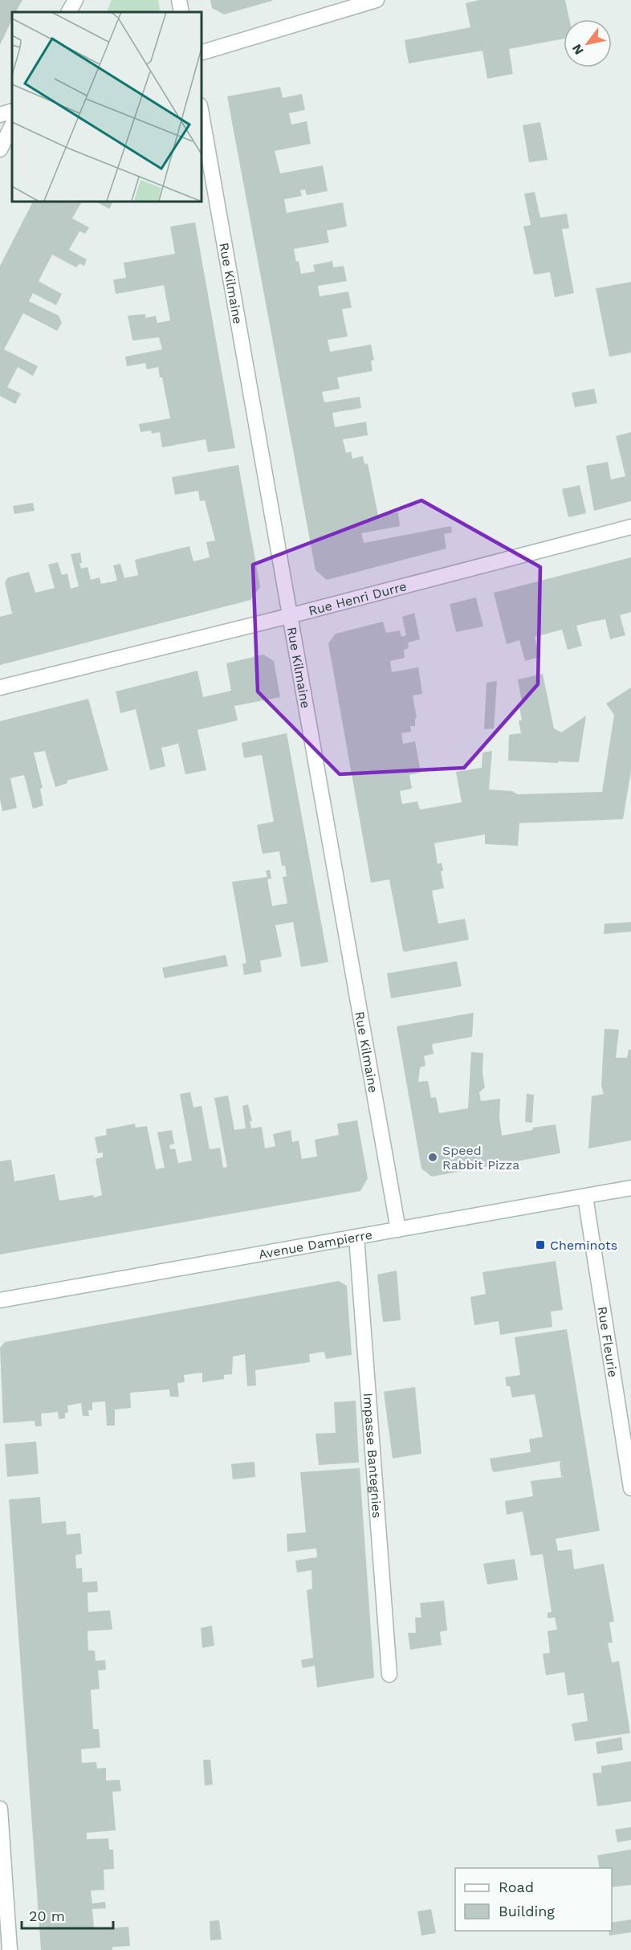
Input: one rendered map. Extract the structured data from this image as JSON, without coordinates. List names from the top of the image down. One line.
{"streets":{"street":["Rue Kilmaine","Rue Henri Durre","Avenue Dampierre","Rue Fleurie","Impasse Bantegnies"]},"crossings":[["Rue Kilmaine","Rue Henri Durre"],["Rue Kilmaine","Avenue Dampierre"],["Avenue Dampierre","Rue Fleurie"],["Avenue Dampierre","Impasse Bantegnies"]],"places":{"other":["Speed Rabbit Pizza"],"transit":["Cheminots"]},"legend":["Road","Building"],"scale_bar":"20 m","north":"bottom left"}
